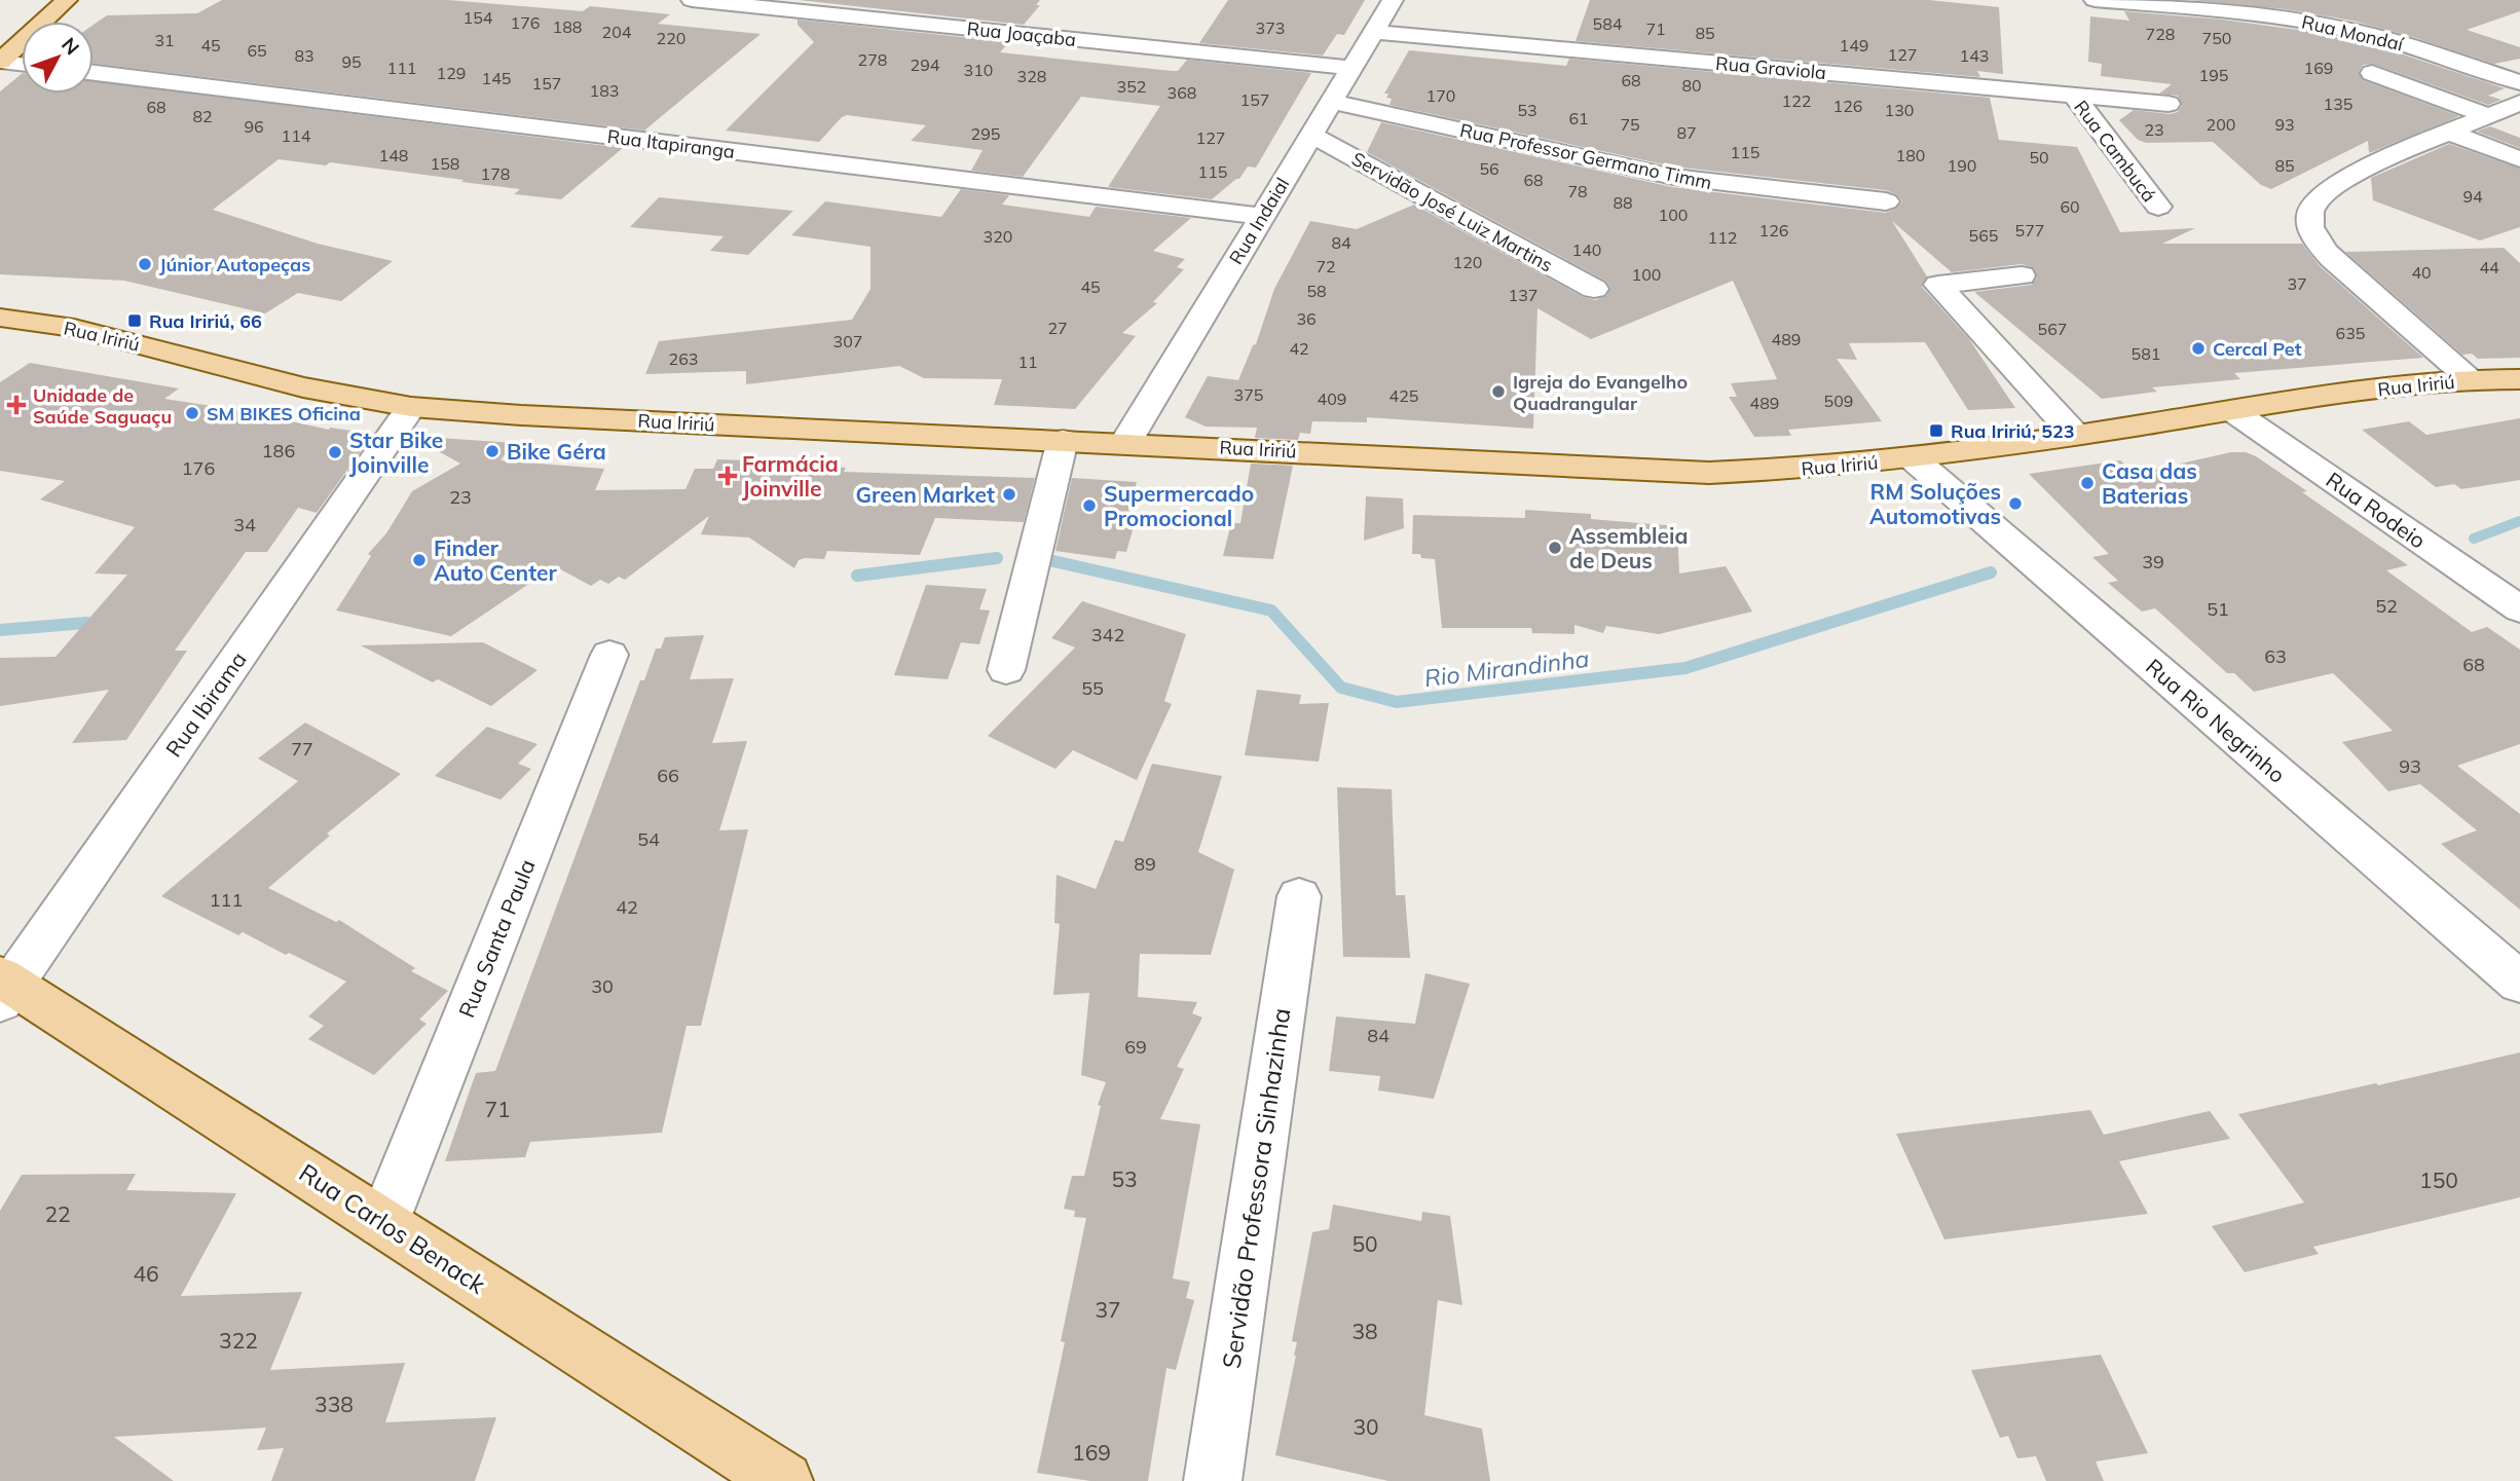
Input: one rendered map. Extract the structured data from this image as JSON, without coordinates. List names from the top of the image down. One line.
{"streets":{"main road":["Rua Iririú","Rua Carlos Benack"],"street":["Rua Mondaí","Rua Joaçaba","Rua Graviola","Rua Itapiranga","Rua Cambucá","Rua Professor Germano Timm","Servidão José Luiz Martins","Rua Indaial","Rua Rodeio","Rua Ibirama","Rua Rio Negrinho","Rua Santa Paula","Servidão Professora Sinhazinha"]},"crossings":[["Rua Joaçaba","Rua Indaial"],["Rua Graviola","Rua Cambucá"],["Rua Graviola","Rua Indaial"],["Rua Itapiranga","Rua Indaial"],["Rua Professor Germano Timm","Rua Indaial"],["Servidão José Luiz Martins","Rua Indaial"],["Rua Indaial","Rua Iririú"],["Rua Iririú","Rua Rodeio"],["Rua Iririú","Rua Ibirama"],["Rua Iririú","Rua Rio Negrinho"],["Rua Ibirama","Rua Carlos Benack"],["Rua Santa Paula","Rua Carlos Benack"]],"water":["Rio Mirandinha"],"places":{"other":["Júnior Autopeças","Cercal Pet","Igreja do Evangelho Quadrangular","SM BIKES Oficina","Bike Géra","Star Bike Joinville","Casa das Baterias","Green Market","RM Soluções Automotivas","Supermercado Promocional","Assembleia de Deus","Finder Auto Center"],"transit":["Rua Iririú, 66","Rua Iririú, 523"],"health":["Unidade de Saúde Saguaçu","Farmácia Joinville"]},"house_numbers":["154","176","584","188","373","71","204","85","728","220","750","31","45","149","65","127","83","143","278","95","294","111","169","310","129","195","328","145","68","157","80","352","183","368","170","157","122","135","126","68","53","130","82","61","75","200","93","96","23","87","295","114","127","115","148","180","50","158","190","85","56","115","178","68","78","94","88","60","100","126","577","565","320","112","84","140","120","72","44","40","100","37","45","58","137","36","27","567","635","489","307","42","581","263","11","375","425","409","509","489","186","176","23","34","39","52","51","342","63","68","55","77","93","66","54","89","111","42","30","84","69","71","53","150","22","50","46","37","38","322","338","30","169"],"north":"top right"}
